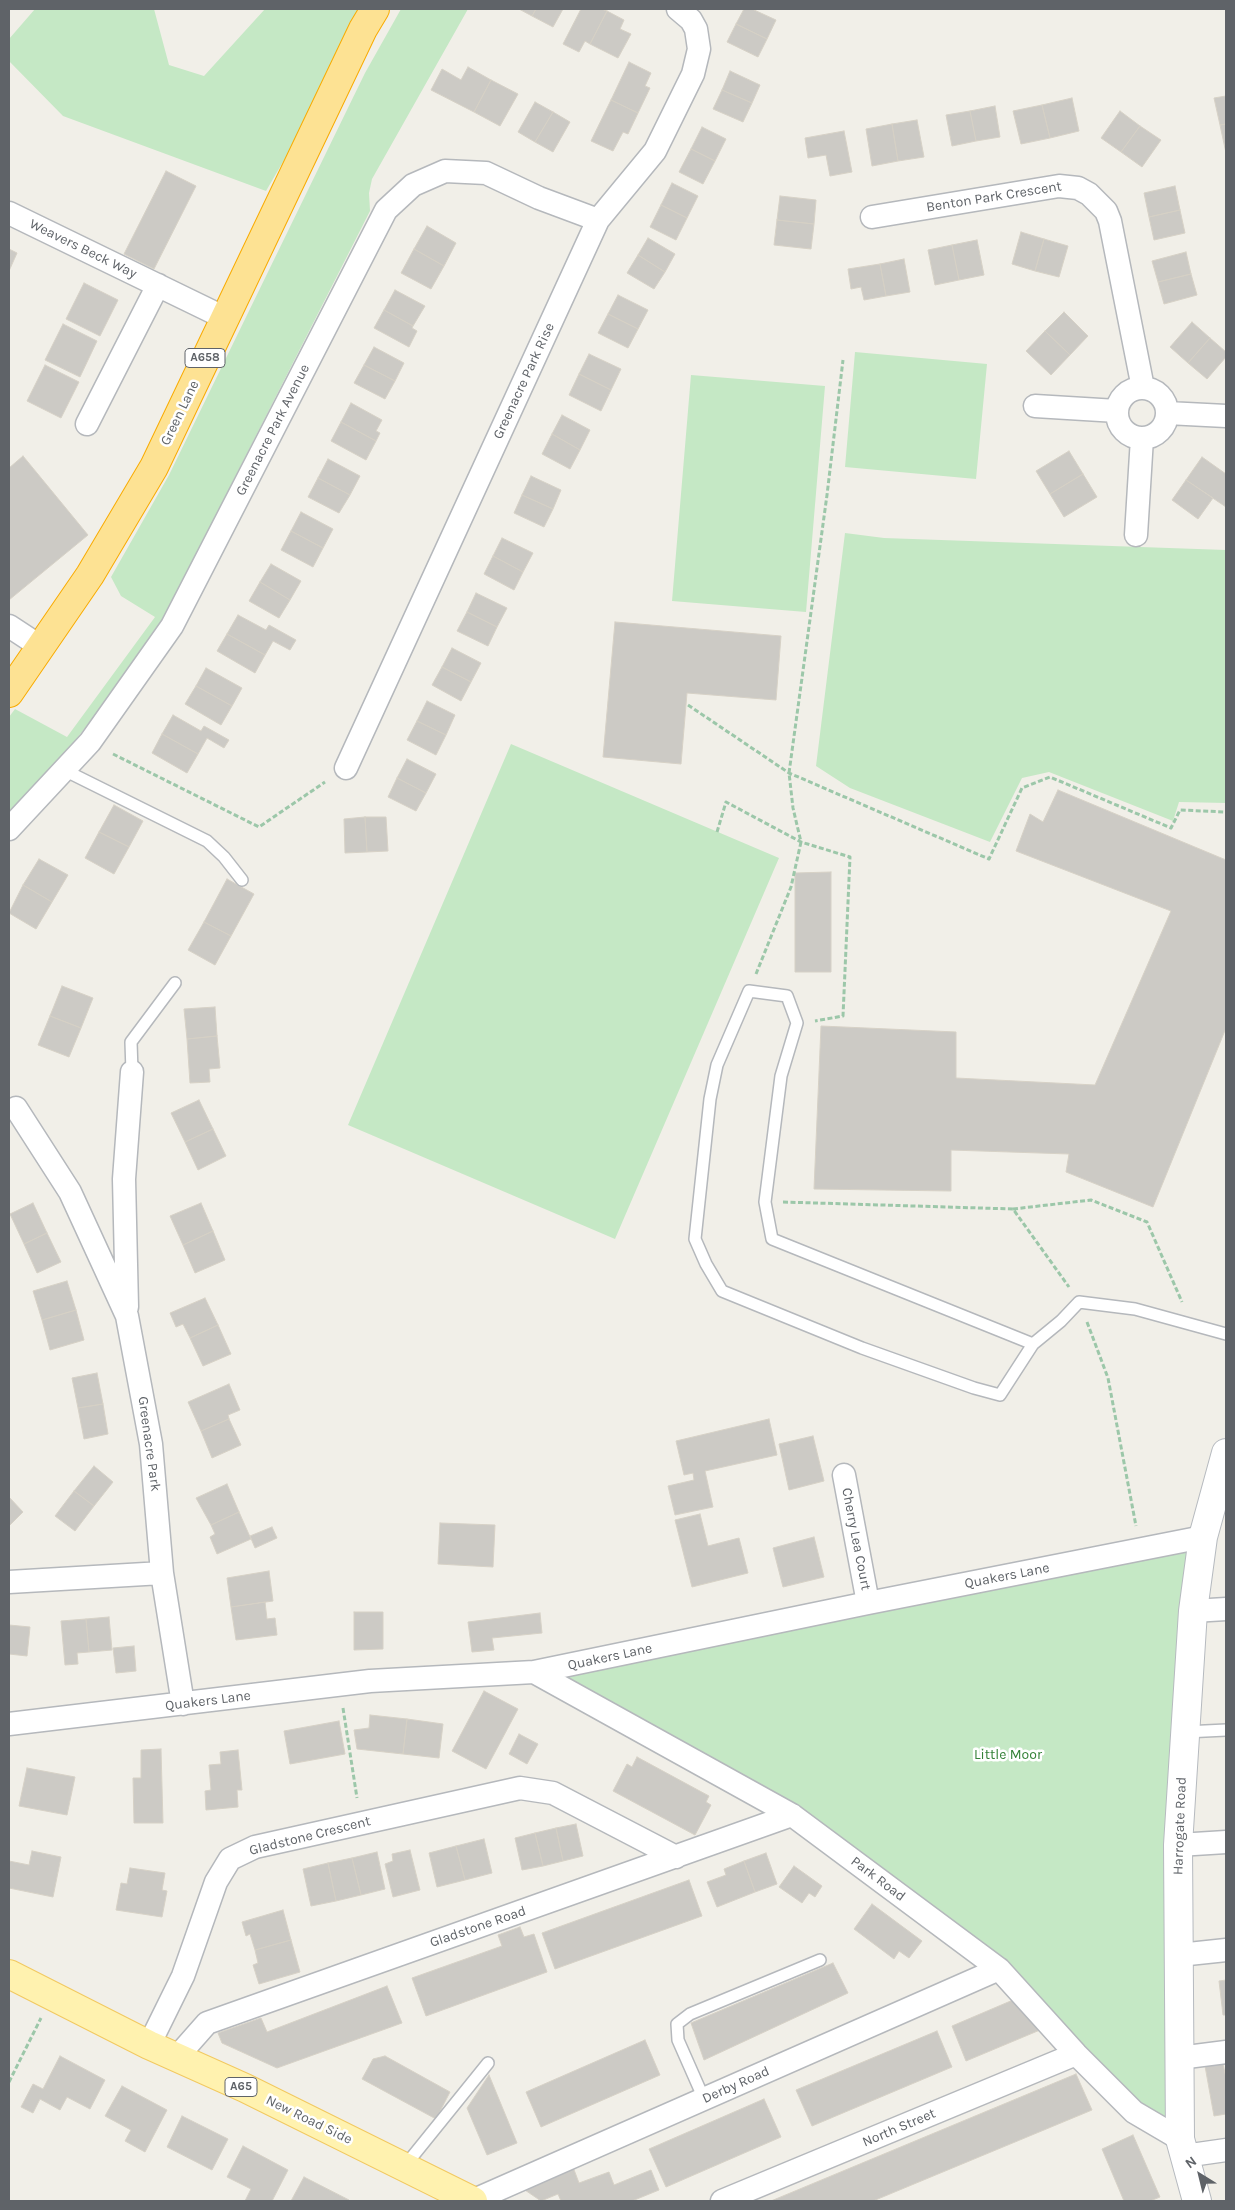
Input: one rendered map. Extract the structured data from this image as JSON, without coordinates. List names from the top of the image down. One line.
{"streets":{"highway":["A658","Green Lane"],"main road":["Harrogate Road","A65","New Road Side"],"street":["Benton Park Crescent","Weavers Beck Way","Greenacre Park Rise","Greenacre Park Avenue","Greenacre Park","Cherry Lea Court","Quakers Lane","Gladstone Crescent","Park Road","Gladstone Road","Derby Road","North Street"]},"crossings":[["Weavers Beck Way","Green Lane"],["Greenacre Park Rise","Greenacre Park Avenue"],["Greenacre Park","Quakers Lane"],["Cherry Lea Court","Quakers Lane"],["Quakers Lane","Harrogate Road"],["Quakers Lane","Park Road"],["Harrogate Road","Park Road"],["Gladstone Crescent","Gladstone Road"],["Gladstone Crescent","New Road Side"],["Park Road","Gladstone Road"],["Park Road","Derby Road"],["Park Road","North Street"],["Gladstone Road","New Road Side"],["Derby Road","New Road Side"]],"parks":["Little Moor"],"north":"top left"}
